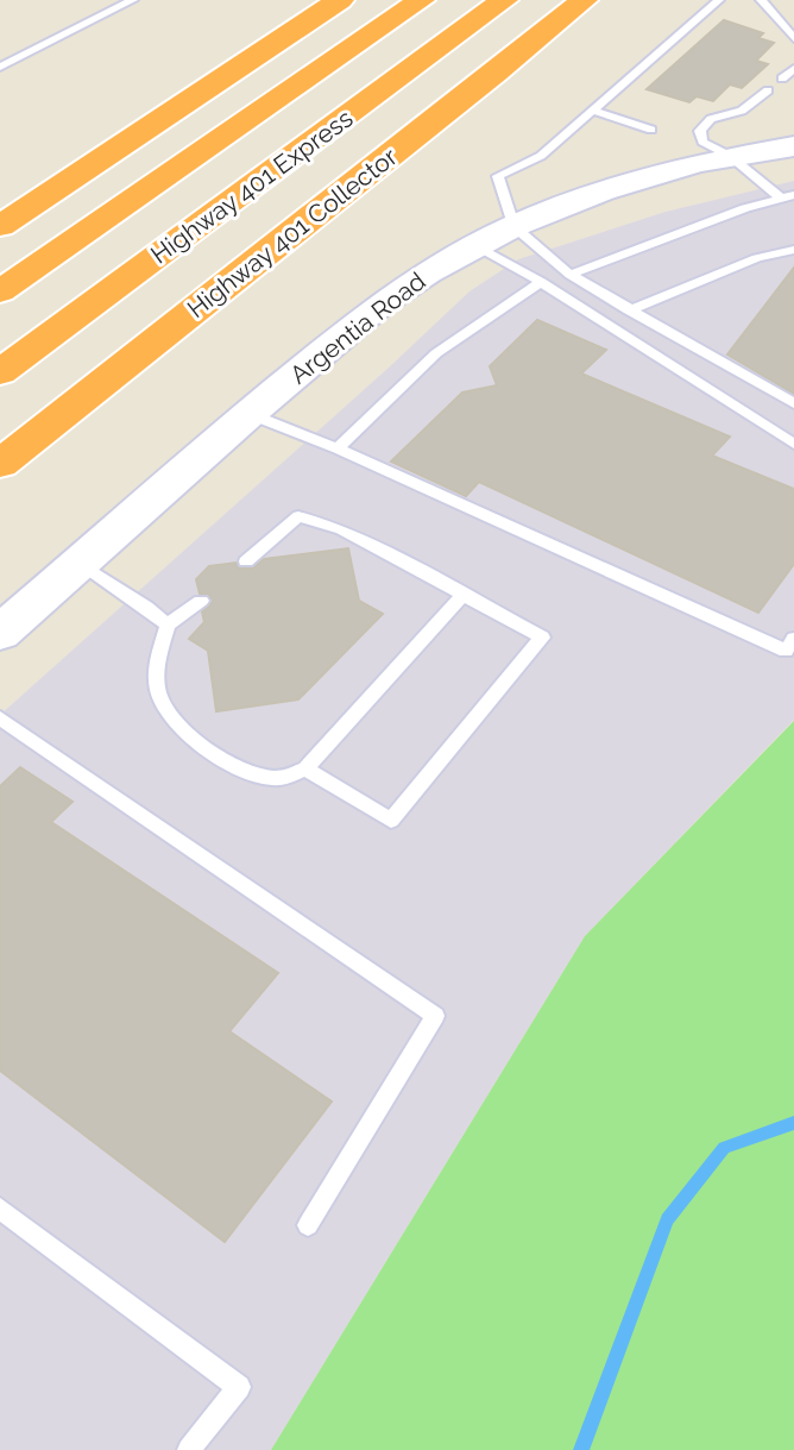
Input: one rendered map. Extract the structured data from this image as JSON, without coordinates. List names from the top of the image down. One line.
{"streets":{"highway":["Highway 401 Express","Highway 401 Collector"],"street":["Argentia Road"]}}
